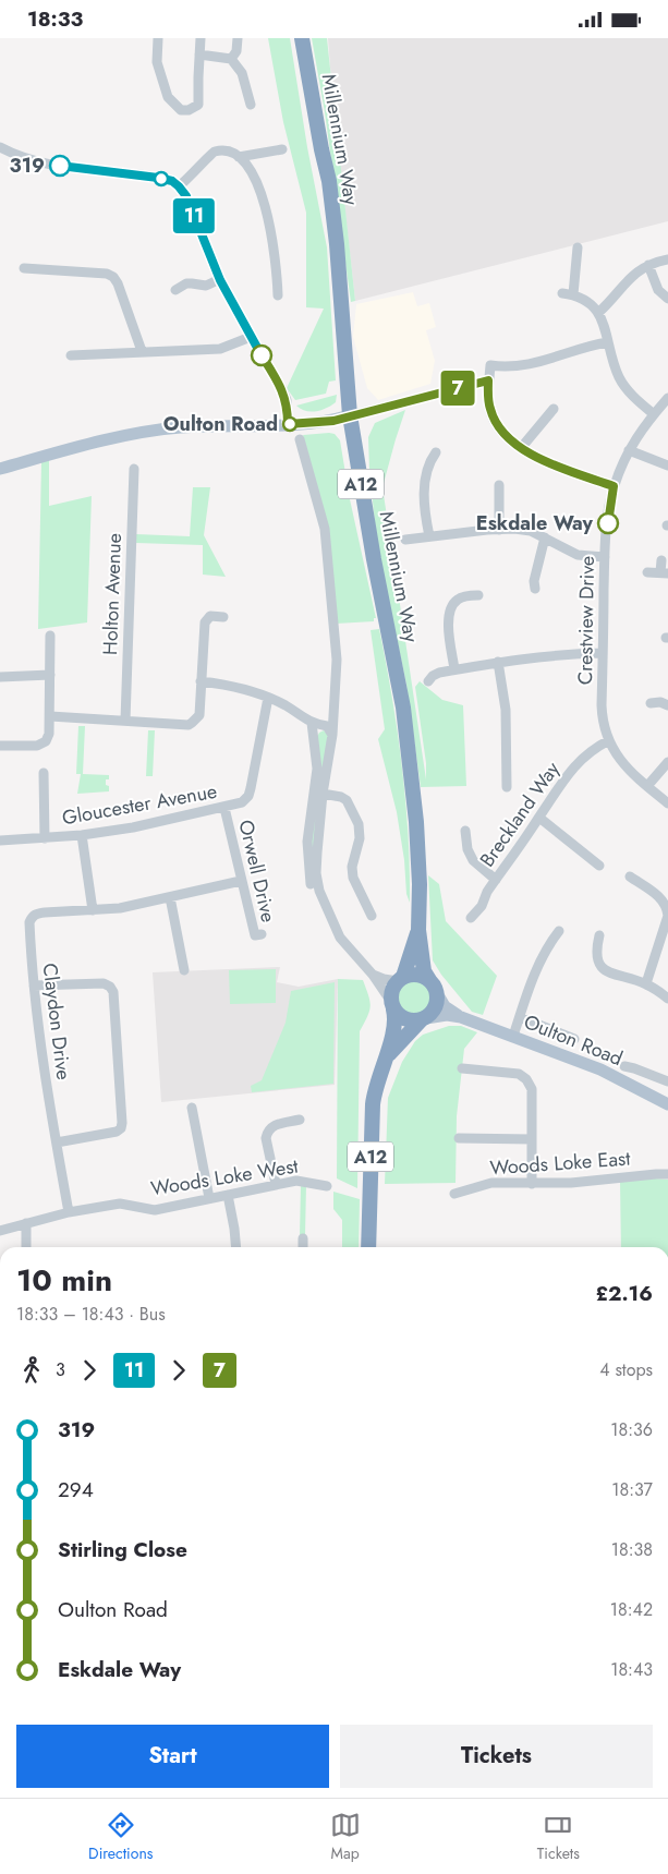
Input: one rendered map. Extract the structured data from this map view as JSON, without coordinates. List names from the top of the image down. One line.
{"streets":{"highway":["Millennium Way","A12"],"main road":["Oulton Road"],"street":["Holton Avenue","Crestview Drive","Gloucester Avenue","Breckland Way","Orwell Drive","Claydon Drive","Woods Loke East","Woods Loke West"]},"crossings":[["Millennium Way","A12"],["Millennium Way","Oulton Road"],["A12","Oulton Road"],["Crestview Drive","Breckland Way"],["Gloucester Avenue","Orwell Drive"],["Orwell Drive","Claydon Drive"],["Claydon Drive","Woods Loke West"]],"places":["319","Oulton Road","Eskdale Way"],"lines":["bus line 11","bus line 7"],"page":{"status":"18:33","on_map":["11","7"],"heading":["10 min","18:33 – 18:43 · Bus","£2.16"],"legs":["3","11","7","4 stops"],"list":[{"name":"319","value":"18:36"},{"name":"294","value":"18:37"},{"name":"Stirling Close","value":"18:38"},{"name":"Oulton Road","value":"18:42"},{"name":"Eskdale Way","value":"18:43"}],"buttons":["Start","Tickets"],"tabs":["Directions","Map","Tickets"]}}
